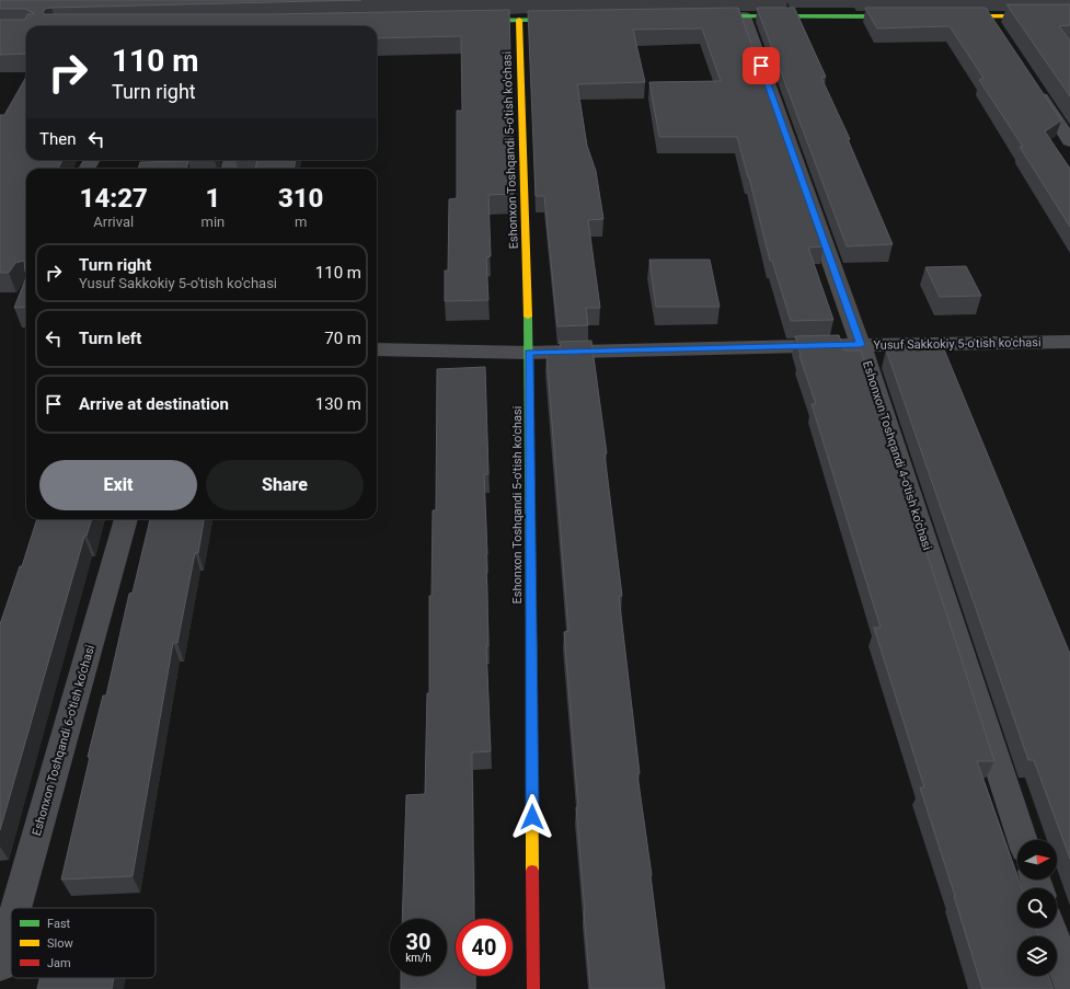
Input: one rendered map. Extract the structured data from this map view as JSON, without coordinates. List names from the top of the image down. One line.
{"streets":{"street":["Eshonxon Toshqandi 5-o'tish ko'chasi","Yusuf Sakkokiy 5-o'tish ko'chasi","Eshonxon Toshqandi 4-o'tish ko'chasi","Eshonxon Toshqandi 6-o'tish ko'chasi"]},"crossings":[["Eshonxon Toshqandi 5-o'tish ko'chasi","Yusuf Sakkokiy 5-o'tish ko'chasi"],["Yusuf Sakkokiy 5-o'tish ko'chasi","Eshonxon Toshqandi 4-o'tish ko'chasi"]],"legend":["Fast","Slow","Jam"],"north":"right","page":{"turn":["110 m","Turn right"],"then":"Then","eta":["14:27","Arrival","1","min","310","m"],"list":[{"name":"Turn right","note":"Yusuf Sakkokiy 5-o'tish ko'chasi","value":"110 m"},{"name":"Turn left","value":"70 m"},{"name":"Arrive at destination","value":"130 m"}],"buttons":["Exit","Share"],"speed":"30 km/h","limit":"40"}}
